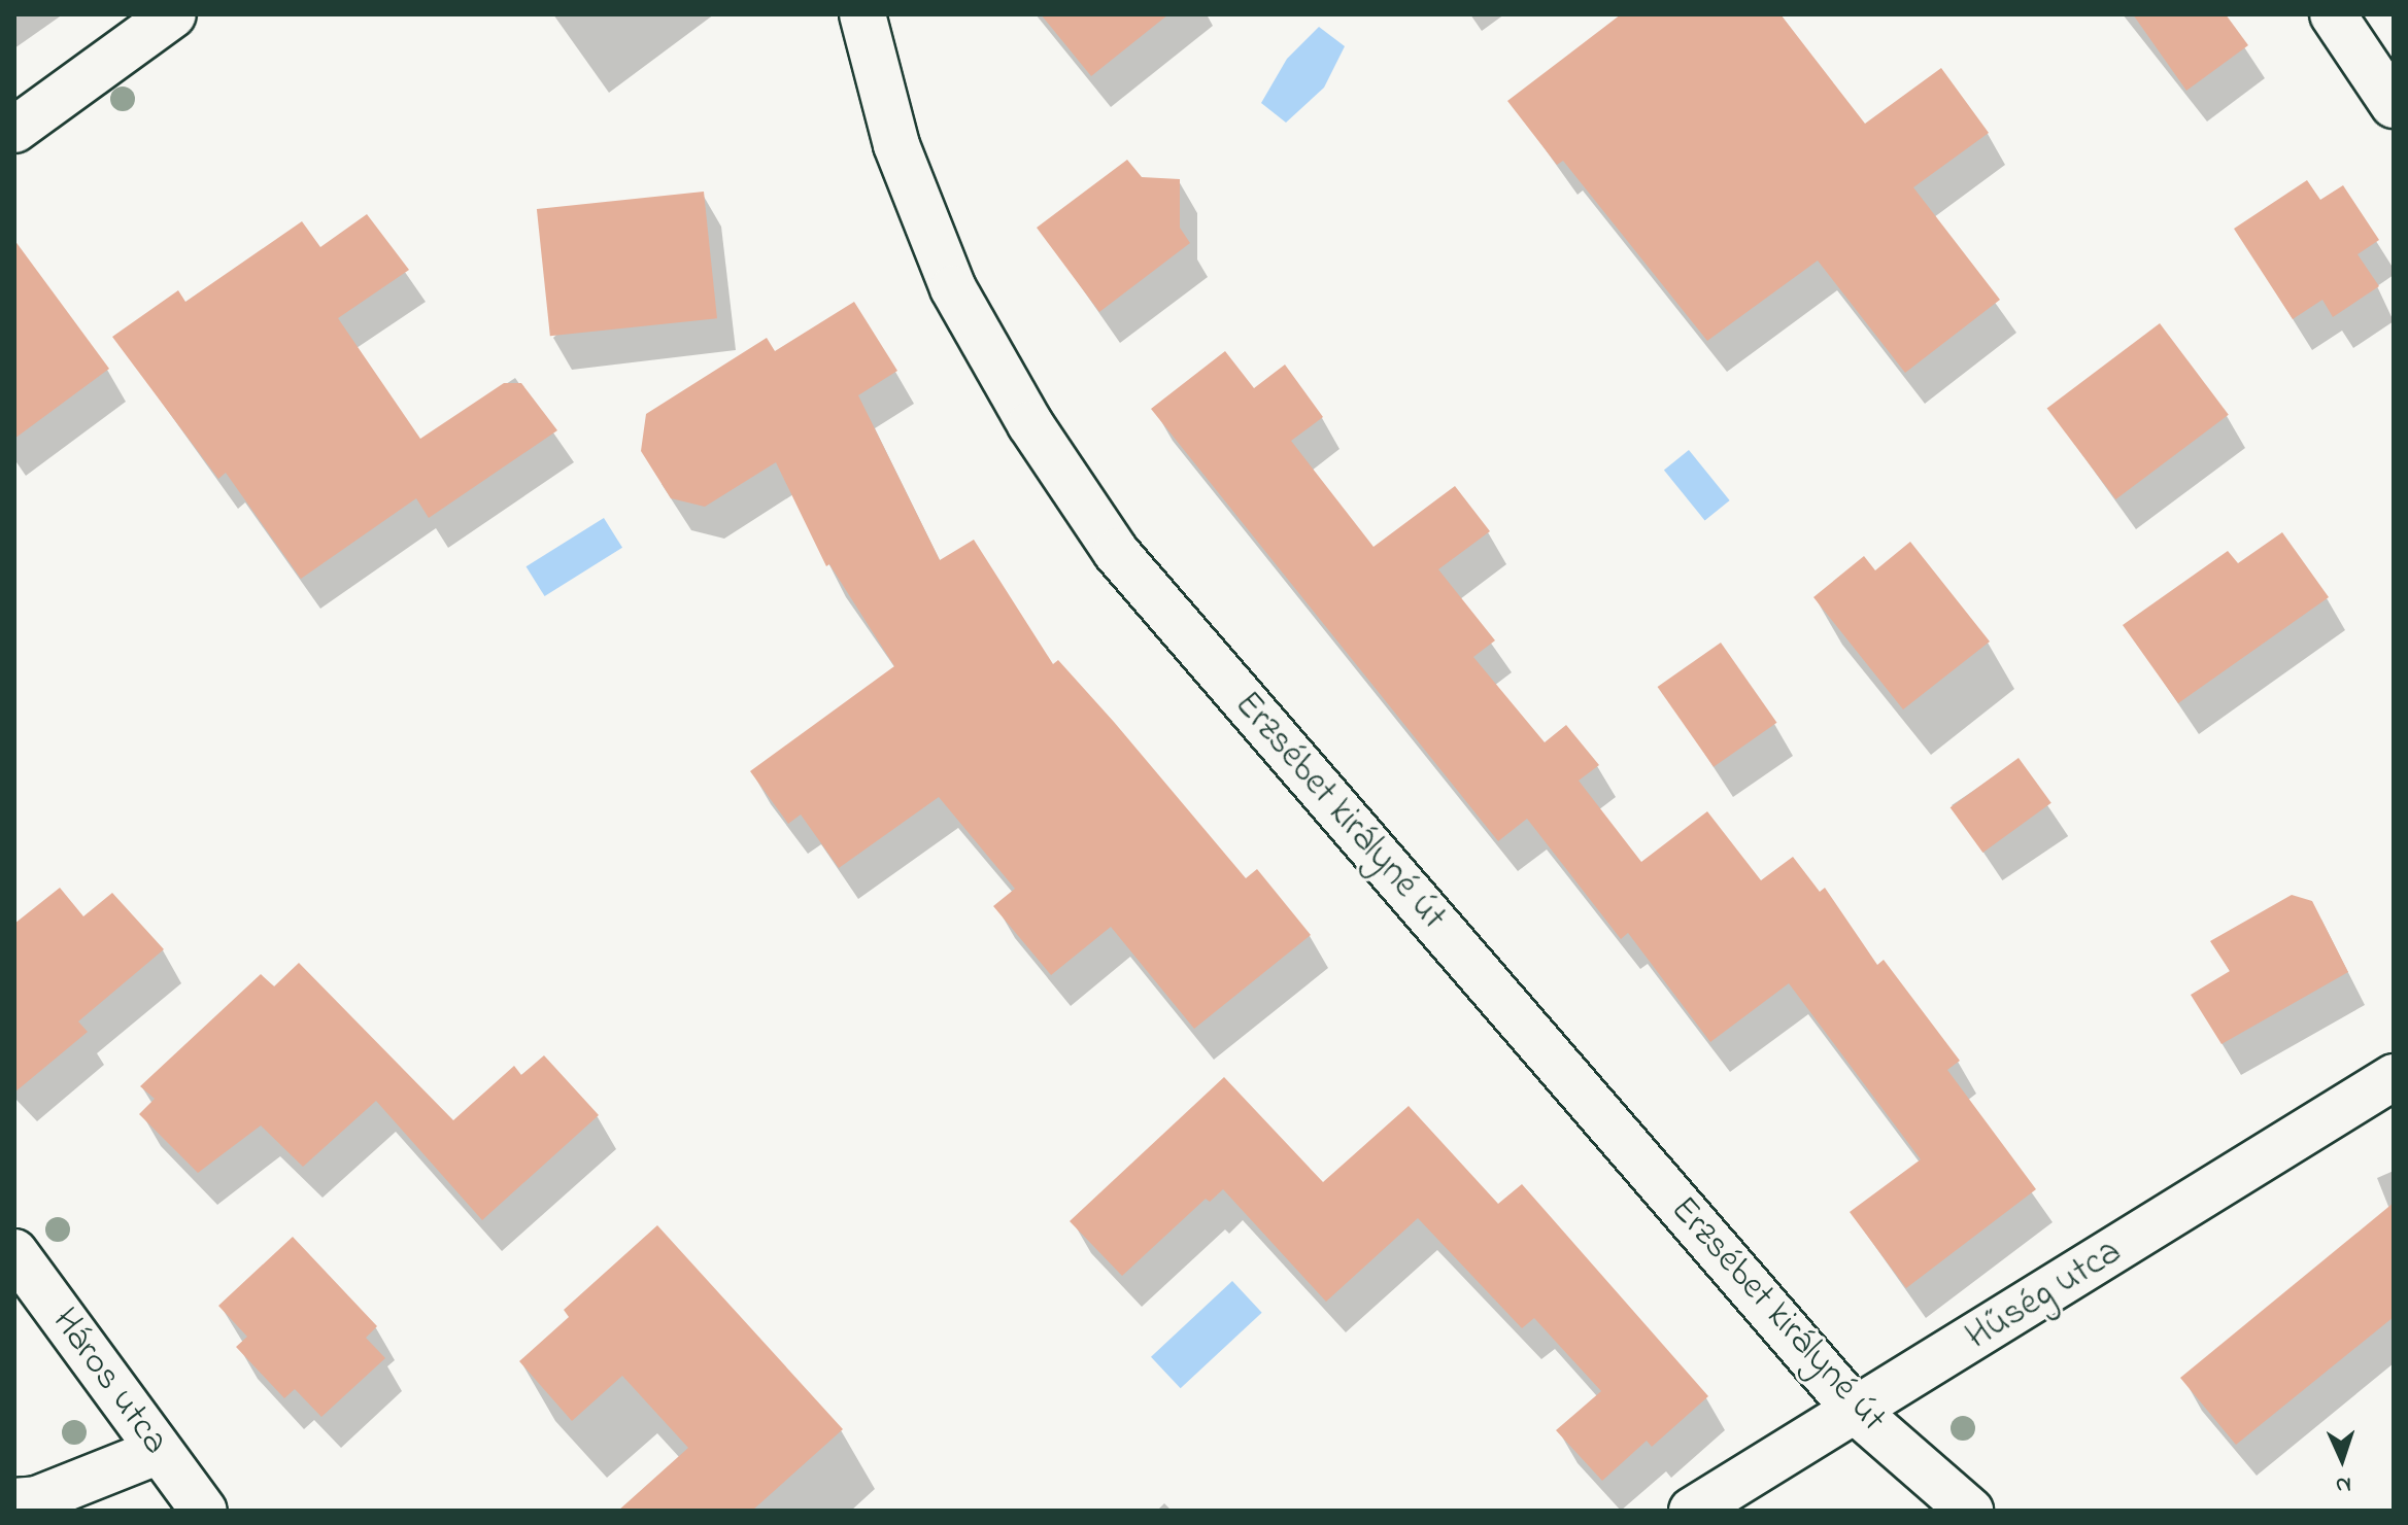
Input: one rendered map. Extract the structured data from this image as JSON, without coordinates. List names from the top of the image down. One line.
{"streets":{"street":["Erzsébet királyné út","Hűség utca","Háros utca"]},"crossings":[["Erzsébet királyné út","Hűség utca"]],"north":"bottom"}
